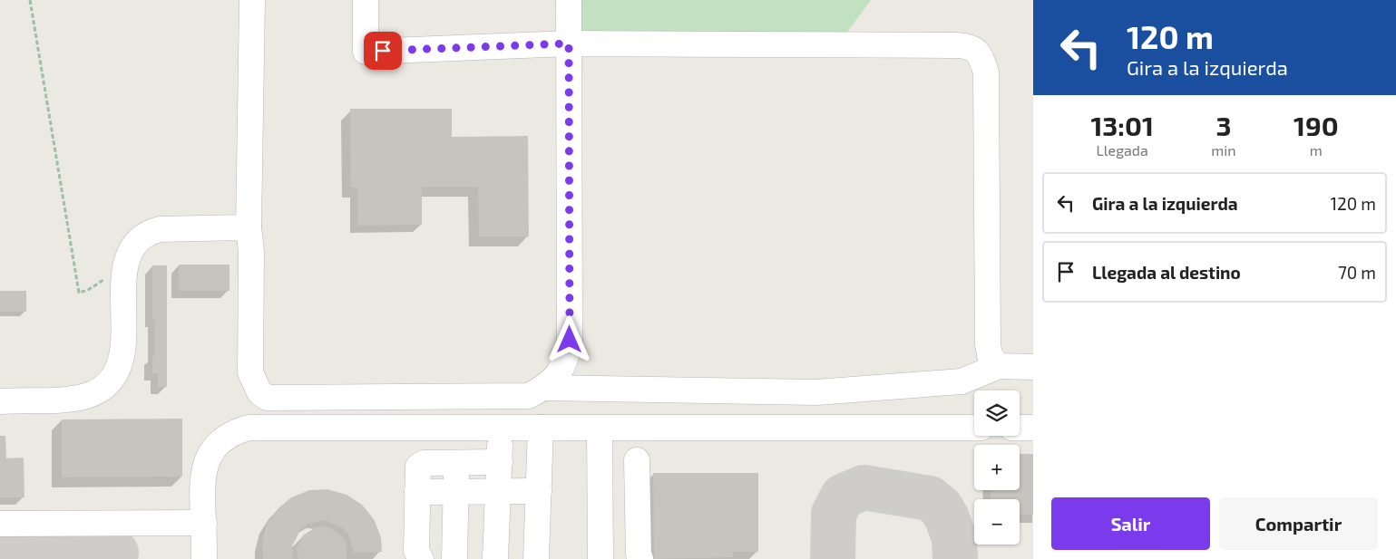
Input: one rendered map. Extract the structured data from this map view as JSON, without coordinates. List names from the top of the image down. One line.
{"page":{"turn":["120 m","Gira a la izquierda"],"eta":["13:01","Llegada","3","min","190","m"],"list":[{"name":"Gira a la izquierda","value":"120 m"},{"name":"Llegada al destino","value":"70 m"}],"map_buttons":["+","−"],"buttons":["Salir","Compartir"]}}
